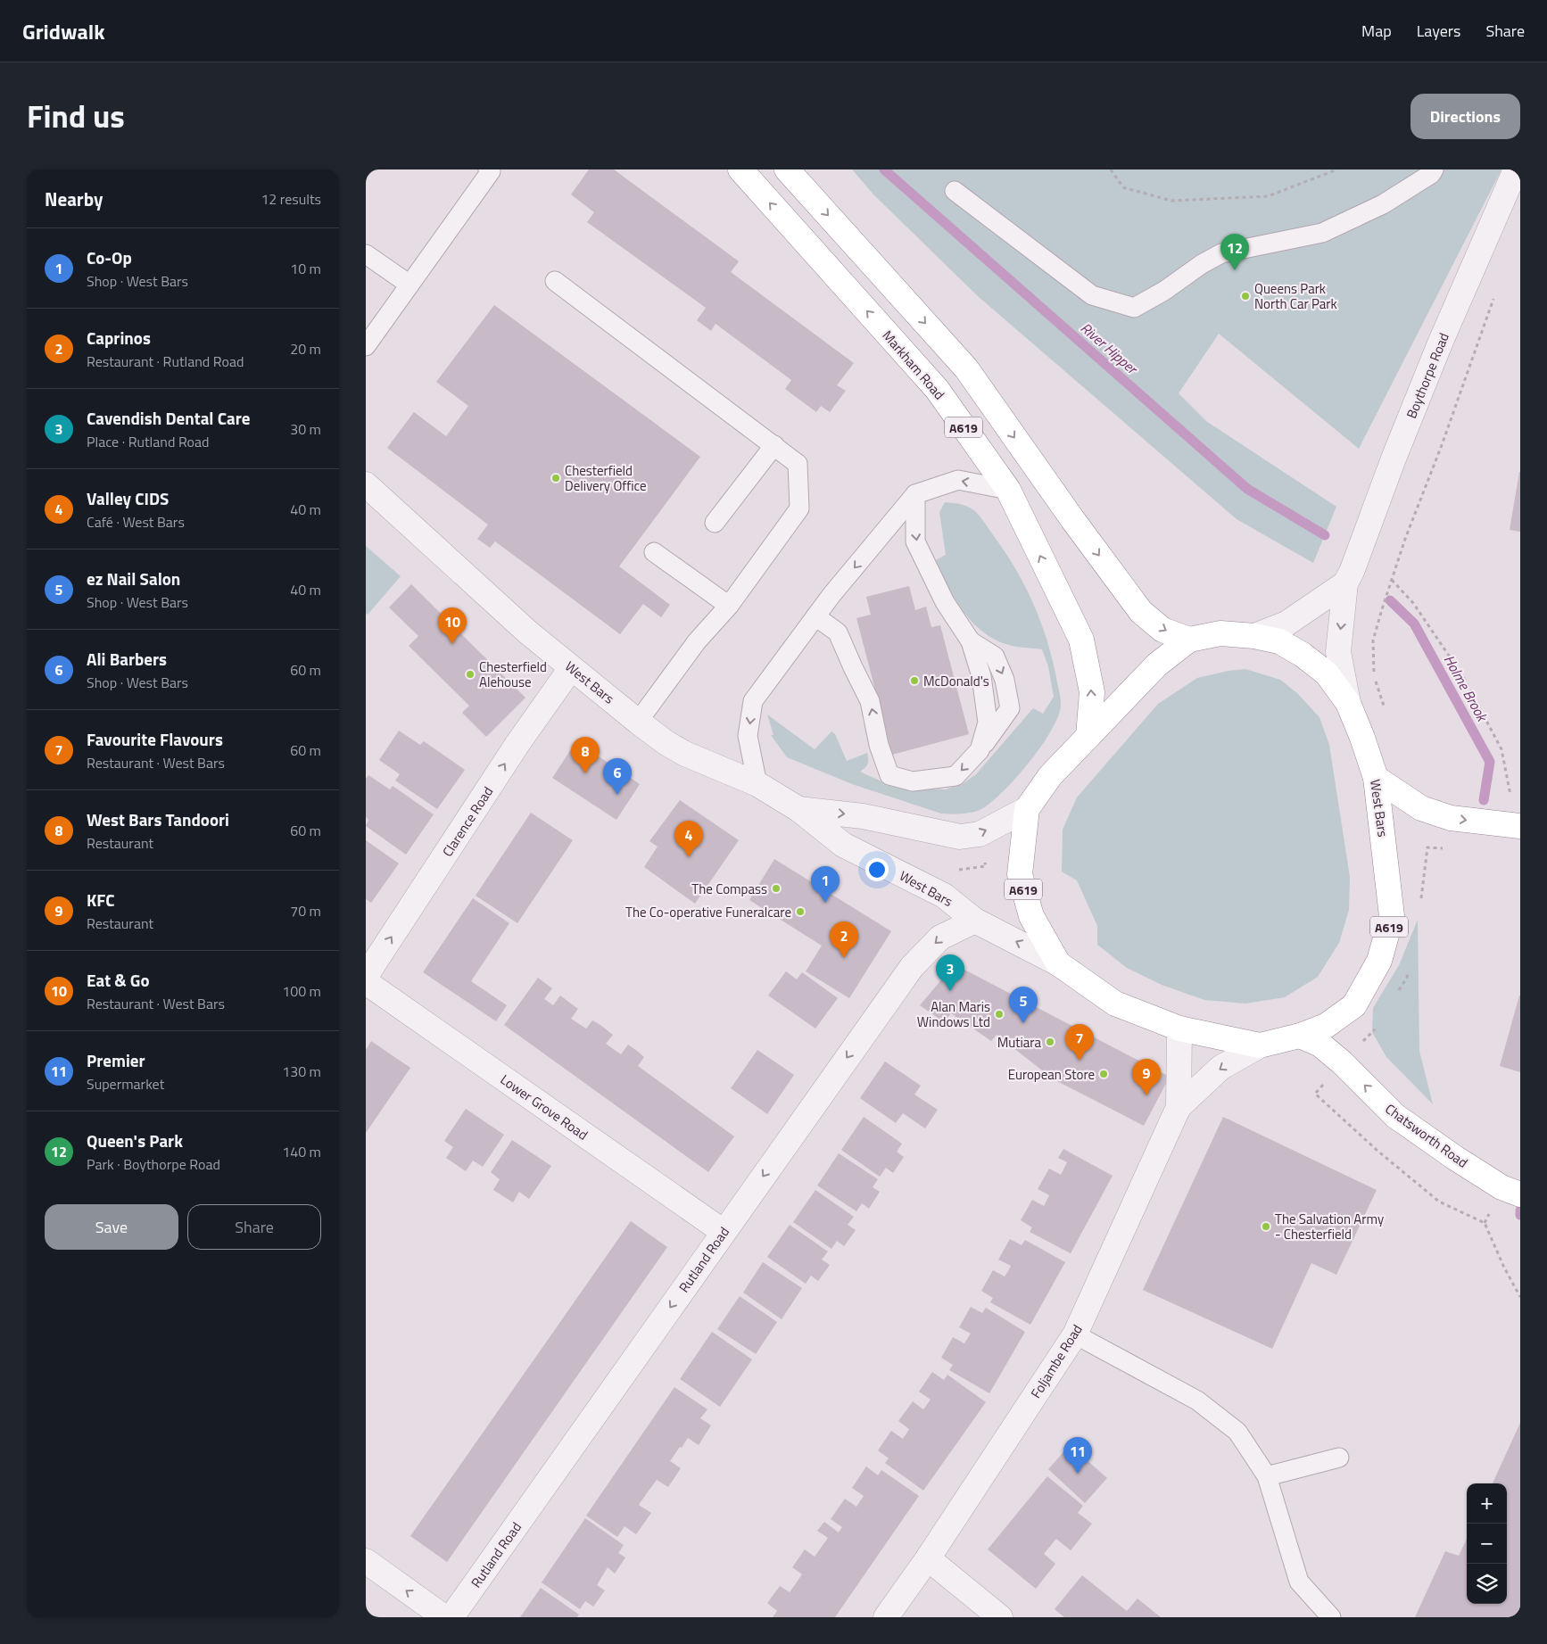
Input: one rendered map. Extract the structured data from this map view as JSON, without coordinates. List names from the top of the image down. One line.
{"streets":{"highway":["Markham Road","A619","West Bars","Chatsworth Road"],"street":["Boythorpe Road","Clarence Road","Lower Grove Road","Rutland Road","Foljambe Road"]},"crossings":[["Markham Road","West Bars"],["Boythorpe Road","West Bars"],["A619","West Bars"],["West Bars","Clarence Road"],["West Bars","Chatsworth Road"],["West Bars","Rutland Road"],["West Bars","Foljambe Road"],["Lower Grove Road","Rutland Road"]],"one_way":["Clarence Road","Chatsworth Road","Rutland Road"],"water":["River Hipper","Holme Brook"],"places":["Queens Park North Car Park","Chesterfield Delivery Office","Chesterfield Alehouse","McDonald's","The Compass","The Co-operative Funeralcare","Alan Maris Windows Ltd","Mutiara","European Store","The Salvation Army - Chesterfield"],"page":{"header":"Gridwalk","nav":["Map","Layers","Share"],"title":"Find us","buttons":["Directions",["Save","Share"]],"heading":["Nearby","12 results"],"list":[{"mark":"1","name":"Co-Op","note":"Shop · West Bars","value":"10 m"},{"mark":"2","name":"Caprinos","note":"Restaurant · Rutland Road","value":"20 m"},{"mark":"3","name":"Cavendish Dental Care","note":"Place · Rutland Road","value":"30 m"},{"mark":"4","name":"Valley CIDS","note":"Café · West Bars","value":"40 m"},{"mark":"5","name":"ez Nail Salon","note":"Shop · West Bars","value":"40 m"},{"mark":"6","name":"Ali Barbers","note":"Shop · West Bars","value":"60 m"},{"mark":"7","name":"Favourite Flavours","note":"Restaurant · West Bars","value":"60 m"},{"mark":"8","name":"West Bars Tandoori","note":"Restaurant","value":"60 m"},{"mark":"9","name":"KFC","note":"Restaurant","value":"70 m"},{"mark":"10","name":"Eat & Go","note":"Restaurant · West Bars","value":"100 m"},{"mark":"11","name":"Premier","note":"Supermarket","value":"130 m"},{"mark":"12","name":"Queen's Park","note":"Park · Boythorpe Road","value":"140 m"}],"pins":["12","10","8","6","4","1","2","3","5","7","9","11"],"map_buttons":["+","−"]}}
